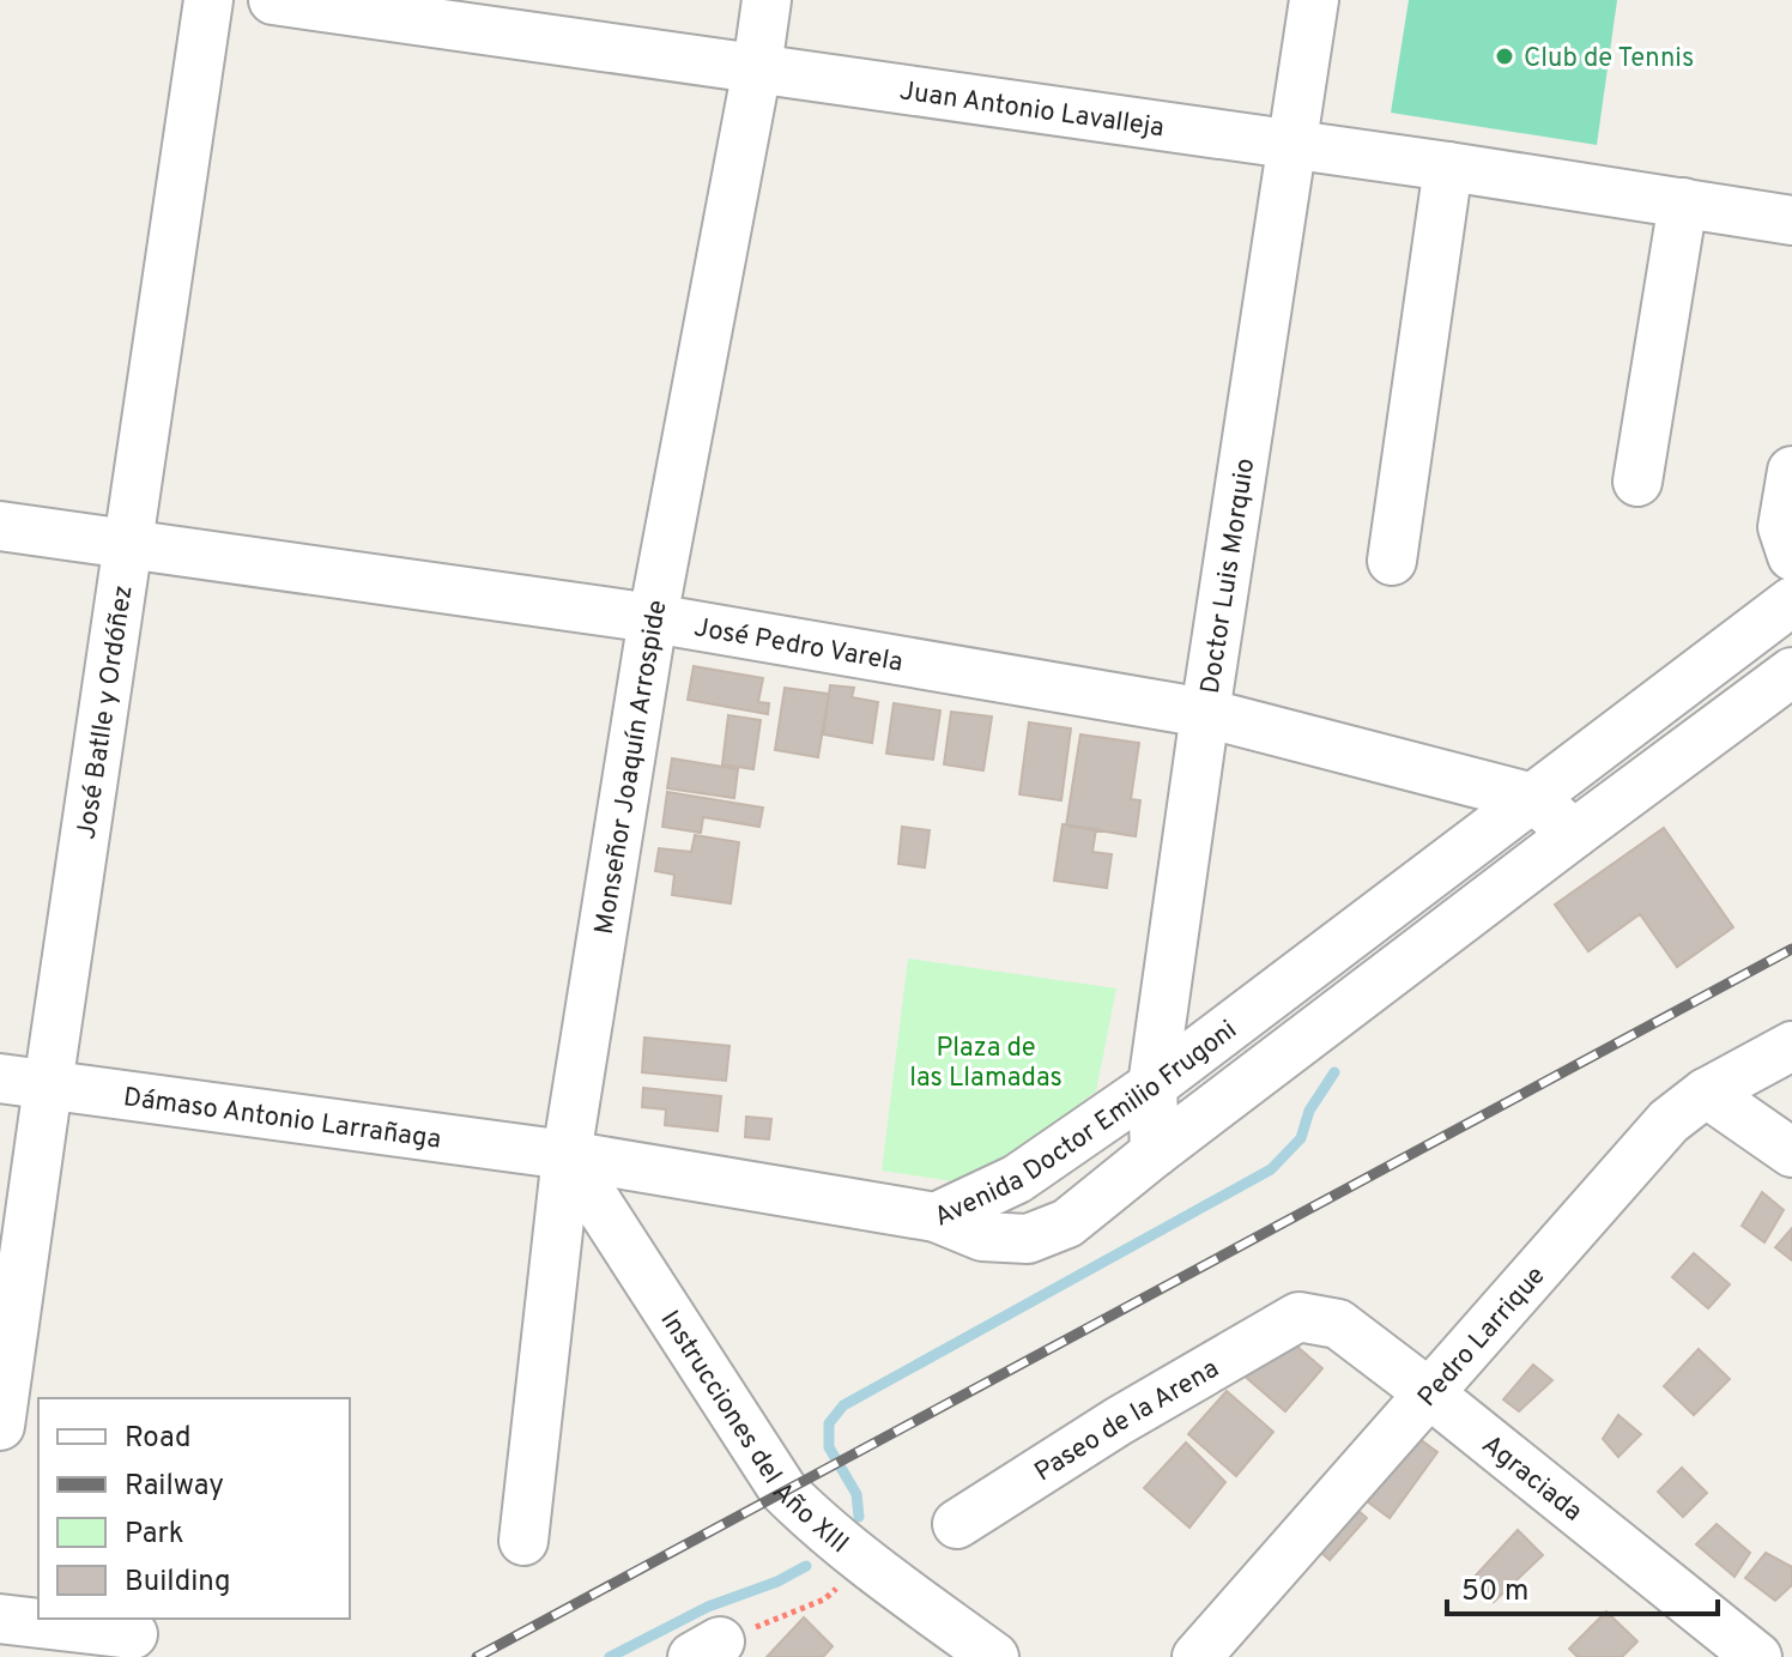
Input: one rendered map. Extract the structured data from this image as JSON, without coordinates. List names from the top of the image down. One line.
{"streets":{"street":["Juan Antonio Lavalleja","Doctor Luis Morquio","José Pedro Varela","José Batlle y Ordóñez","Monseñor Joaquín Arrospide","Dámaso Antonio Larrañaga","Avenida Doctor Emilio Frugoni","Pedro Larrique","Paseo de la Arena","Instrucciones del Año XIII","Agraciada"]},"crossings":[["Juan Antonio Lavalleja","Doctor Luis Morquio"],["Juan Antonio Lavalleja","Monseñor Joaquín Arrospide"],["Doctor Luis Morquio","José Pedro Varela"],["Doctor Luis Morquio","Avenida Doctor Emilio Frugoni"],["José Pedro Varela","José Batlle y Ordóñez"],["José Pedro Varela","Monseñor Joaquín Arrospide"],["José Pedro Varela","Avenida Doctor Emilio Frugoni"],["José Batlle y Ordóñez","Dámaso Antonio Larrañaga"],["Monseñor Joaquín Arrospide","Dámaso Antonio Larrañaga"],["Monseñor Joaquín Arrospide","Instrucciones del Año XIII"],["Dámaso Antonio Larrañaga","Avenida Doctor Emilio Frugoni"],["Dámaso Antonio Larrañaga","Instrucciones del Año XIII"],["Pedro Larrique","Agraciada"],["Paseo de la Arena","Agraciada"]],"parks":["Plaza de las Llamadas"],"places":["Club de Tennis"],"legend":["Road","Railway","Park","Building"],"scale_bar":"50 m"}
